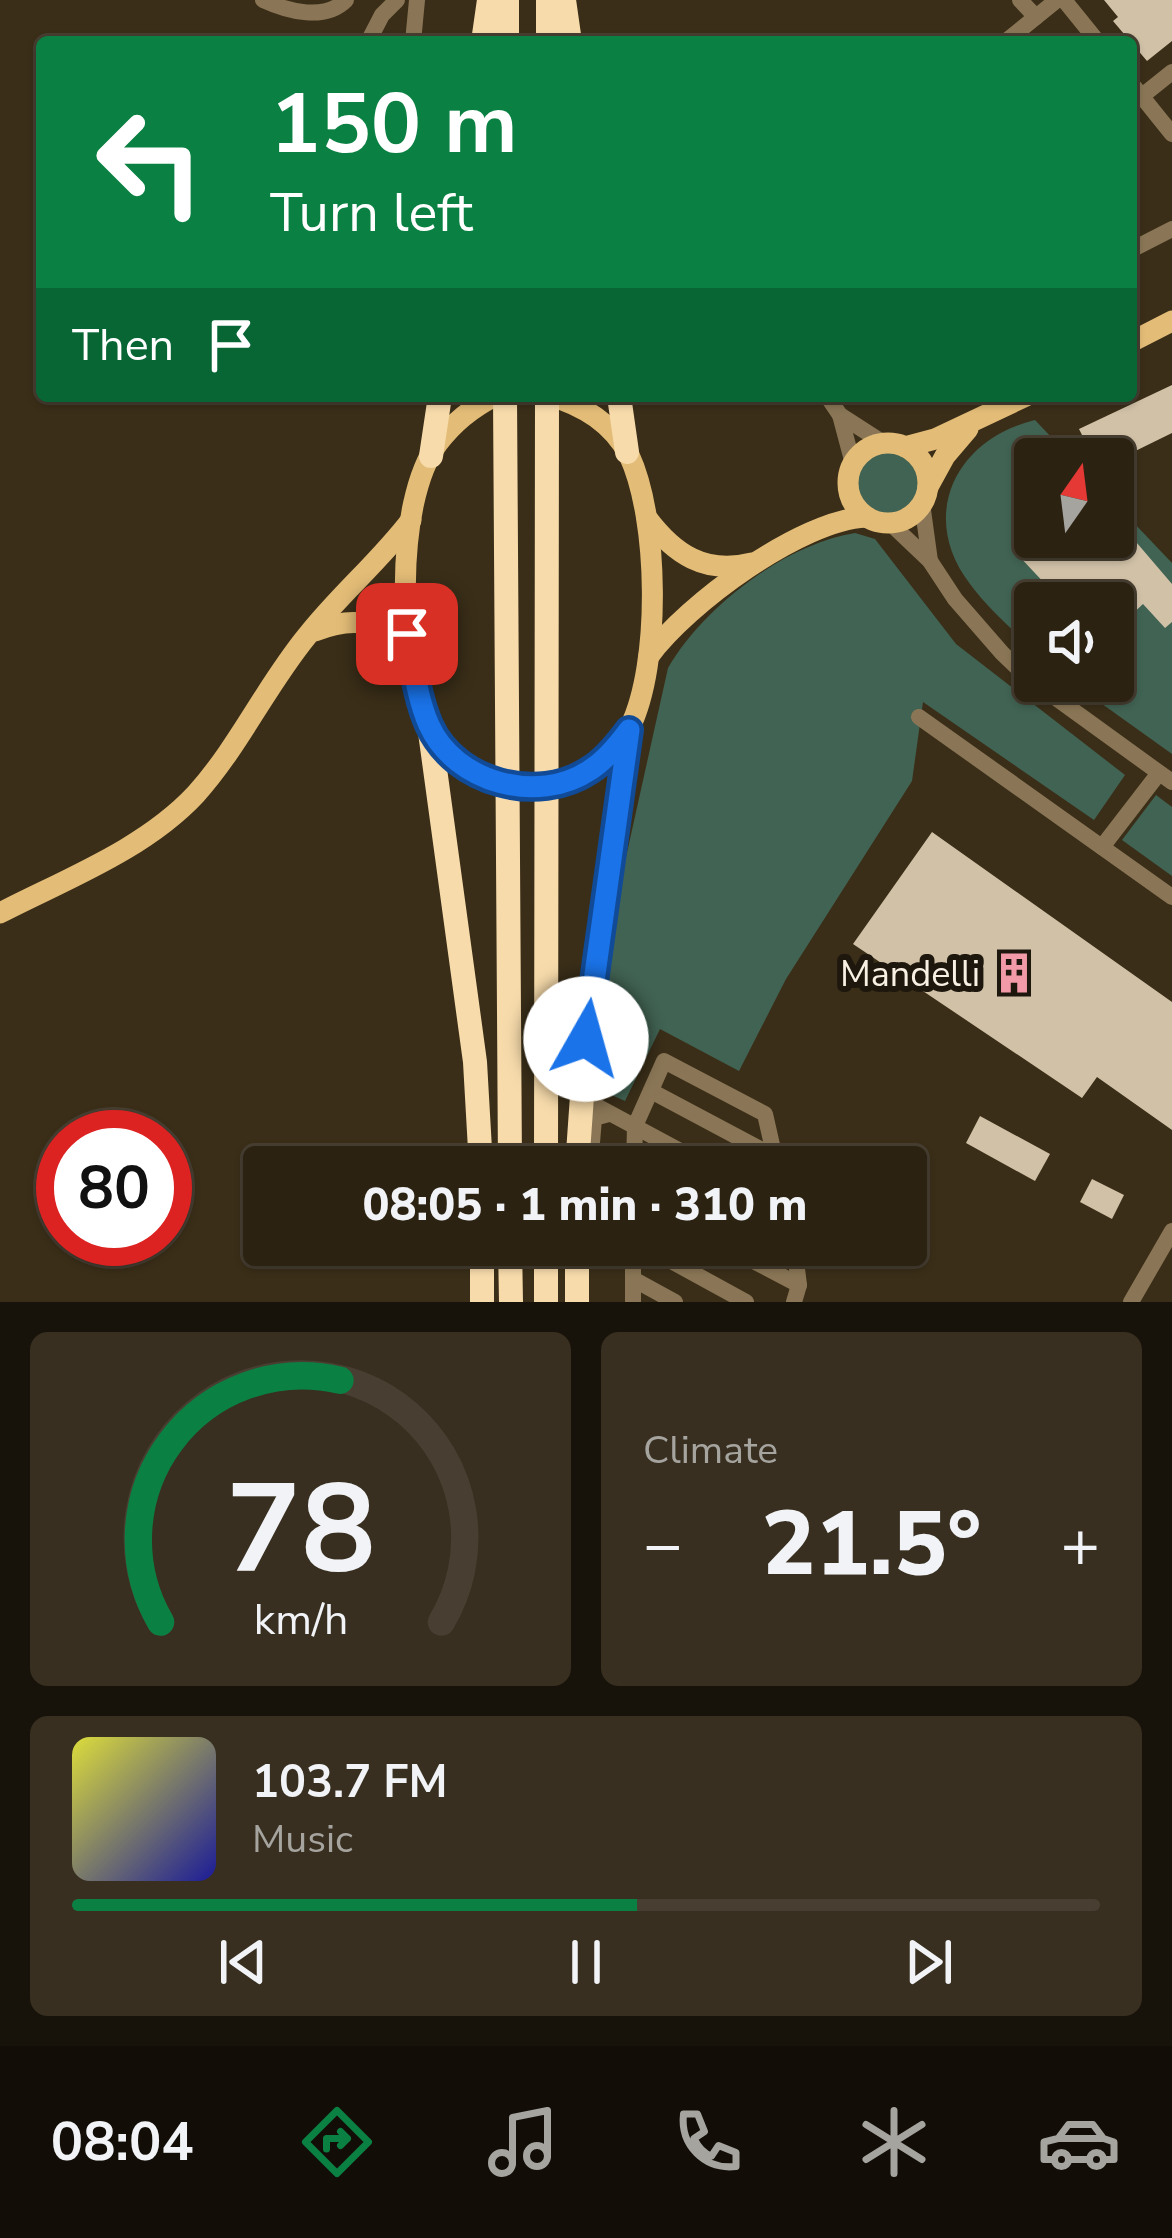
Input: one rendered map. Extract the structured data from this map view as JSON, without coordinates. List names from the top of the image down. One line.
{"places":{"building":["Mandelli"]},"north":"top","page":{"turn":["150 m","Turn left"],"then":"Then","limit":"80","trip":"08:05 · 1 min · 310 m","tile":"Climate","heat":["−","21.5°","+"],"song":["103.7 FM","Music"],"tabs":"08:04","gauge":["78","km/h"]}}
